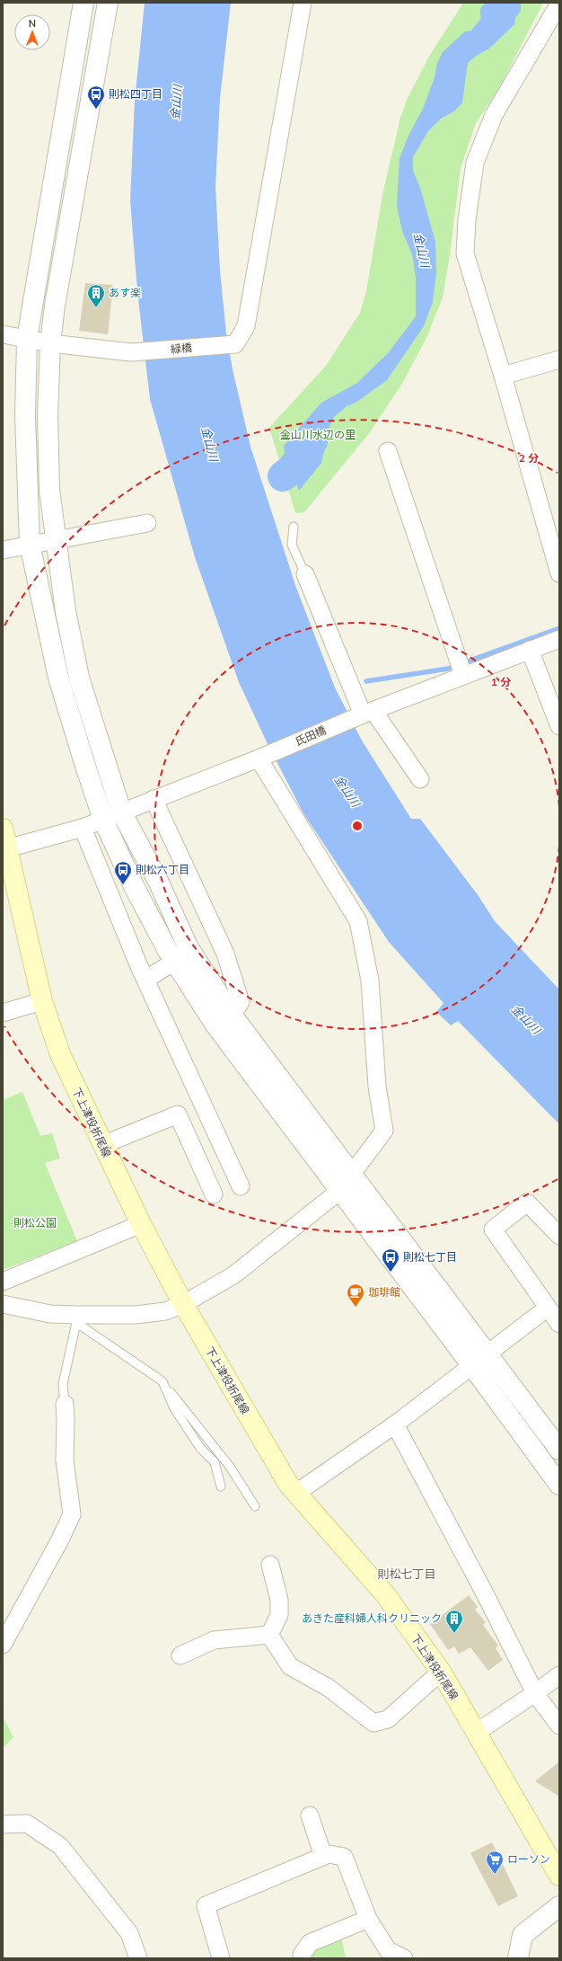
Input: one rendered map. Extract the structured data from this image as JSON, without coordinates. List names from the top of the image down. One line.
{"streets":{"main road":["下上津役折尾線"],"street":["緑橋","氏田橋"]},"crossings":[["氏田橋","下上津役折尾線"]],"districts":["則松七丁目"],"water":["金山川"],"parks":["金山川水辺の里","則松公園"],"places":{"bus stop":["則松四丁目","則松六丁目","則松七丁目"],"building":["あす楽","あきた産科婦人科クリニック"],"cafe":["珈琲館"],"supermarket":["ローソン"]},"north":"top","rings":["2 分","1 分"]}
